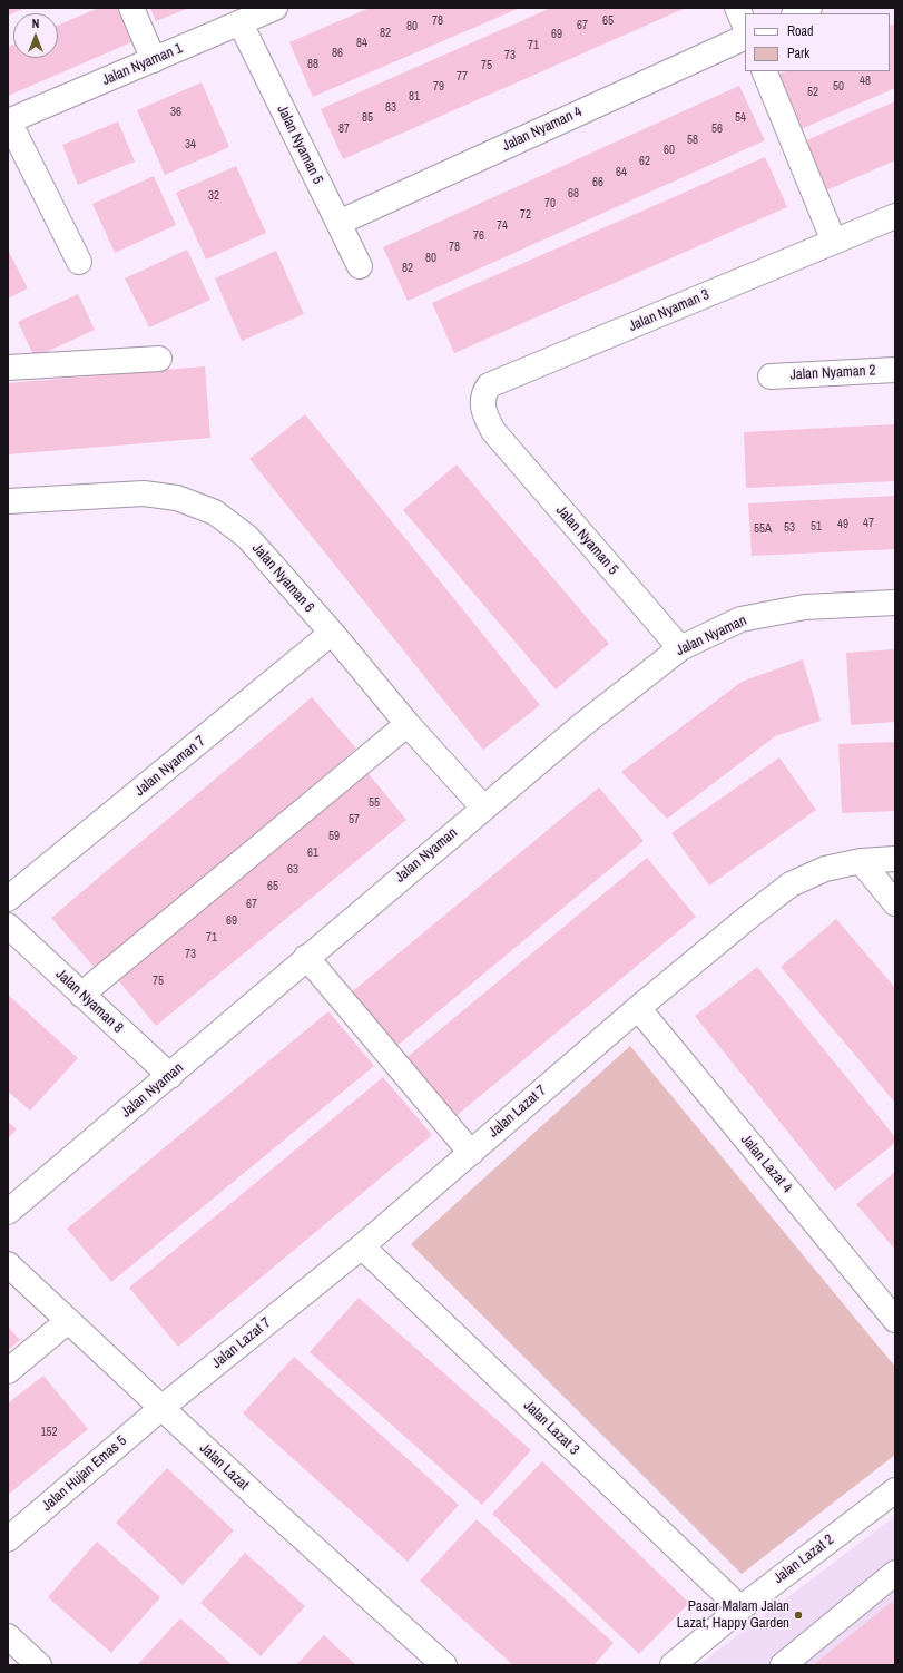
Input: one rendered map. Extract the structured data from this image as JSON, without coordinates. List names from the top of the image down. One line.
{"streets":{"street":["Jalan Nyaman 1","Jalan Nyaman 4","Jalan Nyaman 5","Jalan Nyaman 3","Jalan Nyaman 2","Jalan Nyaman 6","Jalan Nyaman","Jalan Nyaman 7","Jalan Nyaman 8","Jalan Lazat 7","Jalan Lazat 4","Jalan Lazat 3","Jalan Lazat","Jalan Hujan Emas 5","Jalan Lazat 2"]},"crossings":[["Jalan Nyaman 1","Jalan Nyaman 5"],["Jalan Nyaman 4","Jalan Nyaman 5"],["Jalan Nyaman 5","Jalan Nyaman 3"],["Jalan Nyaman 5","Jalan Nyaman"],["Jalan Nyaman 6","Jalan Nyaman"],["Jalan Nyaman 6","Jalan Nyaman 7"],["Jalan Nyaman","Jalan Nyaman 8"],["Jalan Lazat 7","Jalan Lazat 4"],["Jalan Lazat 7","Jalan Lazat 3"],["Jalan Lazat 7","Jalan Lazat"],["Jalan Lazat 7","Jalan Hujan Emas 5"],["Jalan Lazat 3","Jalan Lazat 2"],["Jalan Lazat","Jalan Hujan Emas 5"]],"places":["Pasar Malam Jalan Lazat, Happy Garden"],"house_numbers":["78","65","67","80","82","69","84","71","86","73","88","75","77","48","79","50","52","81","83","36","85","54","87","56","58","34","60","62","64","66","68","32","70","72","74","76","78","80","82","47","49","51","53","55A","55","57","59","61","63","65","67","69","71","73","75","152"],"legend":["Road","Park"],"north":"top"}
